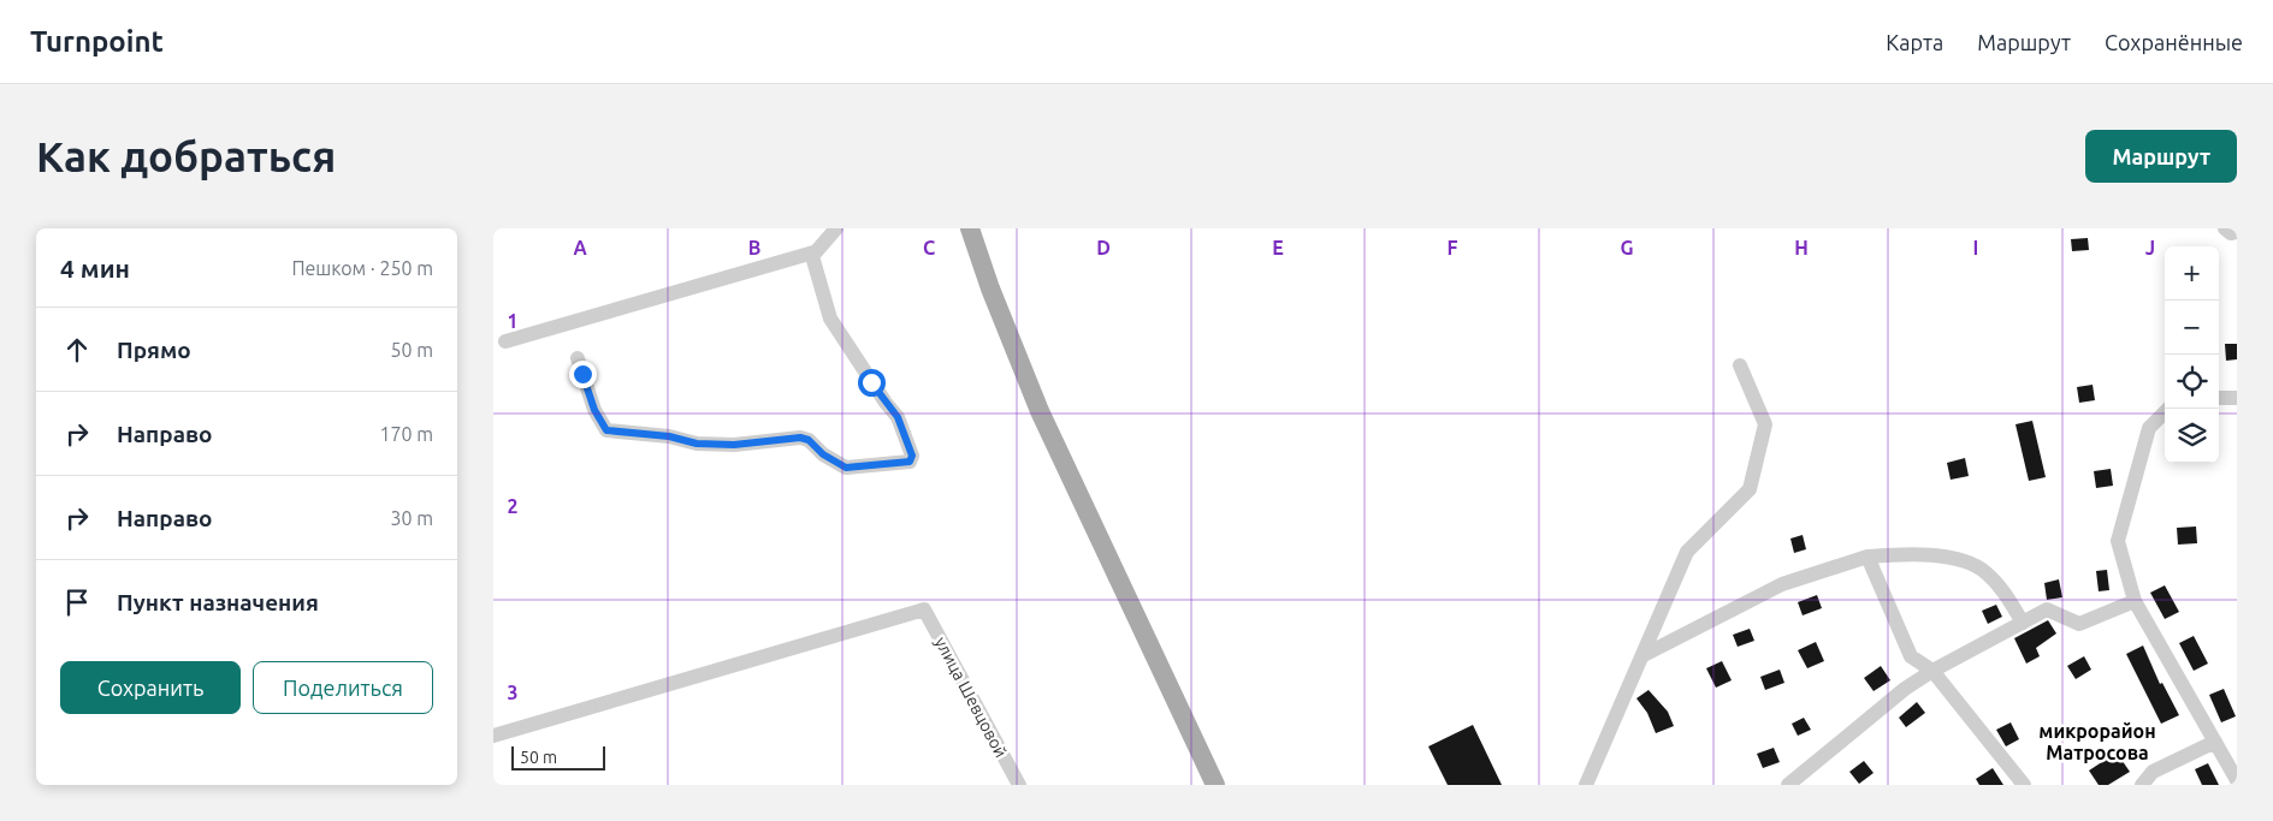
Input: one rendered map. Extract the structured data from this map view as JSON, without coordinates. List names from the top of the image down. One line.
{"streets":{"street":["улица Шевцовой"]},"districts":["микрорайон Матросова"],"scale_bar":"50 m","page":{"header":"Turnpoint","nav":["Карта","Маршрут","Сохранённые"],"buttons":["Маршрут",["Сохранить","Поделиться"]],"title":"Как добраться","heading":["4 мин","Пешком · 250 m"],"map_buttons":["+","−"],"list":[["Прямо","50 m"],["Направо","170 m"],["Направо","30 m"],"Пункт назначения"],"scale":"50 m"},"grid":{"columns":["A","B","C","D","E","F","G","H","I","J"],"rows":["1","2","3"]}}
